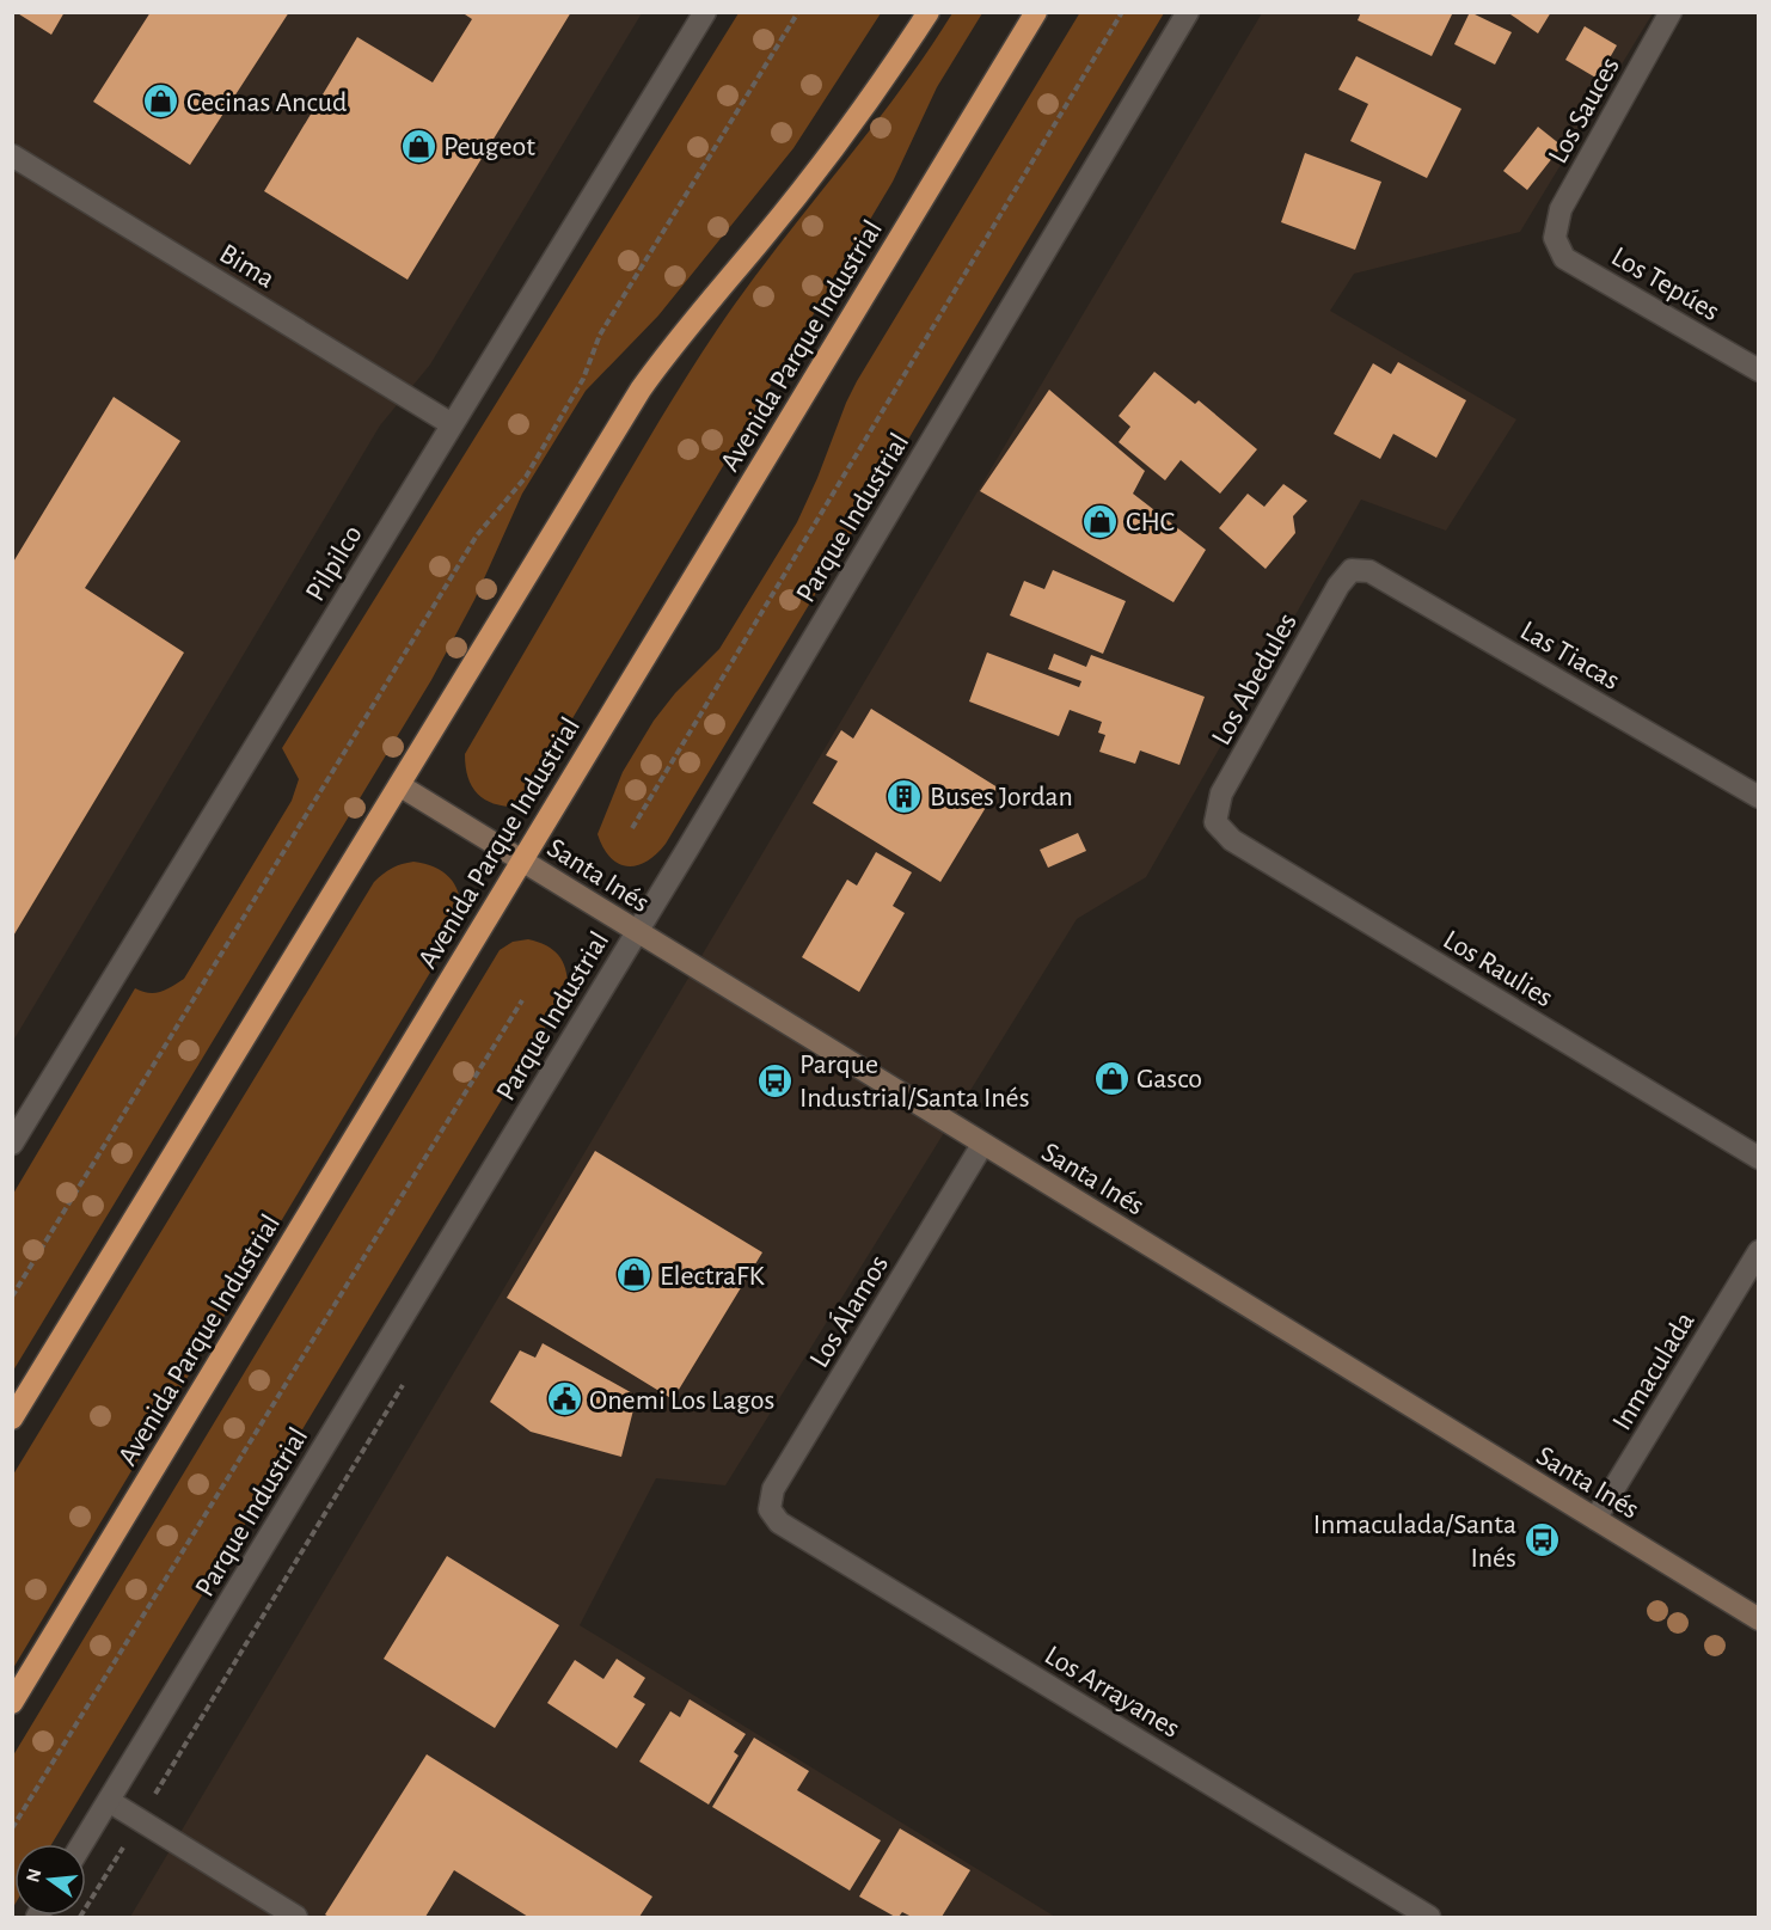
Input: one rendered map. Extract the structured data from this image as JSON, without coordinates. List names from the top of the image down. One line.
{"streets":{"highway":["Avenida Parque Industrial"],"main road":["Santa Inés"],"street":["Los Sauces","Bima","Los Tepúes","Parque Industrial","Pilpilco","Las Tiacas","Los Abedules","Los Raulies","Los Álamos","Inmaculada","Los Arrayanes"]},"crossings":[["Los Sauces","Los Tepúes"],["Bima","Pilpilco"],["Avenida Parque Industrial","Santa Inés"],["Parque Industrial","Santa Inés"],["Las Tiacas","Los Abedules"],["Los Abedules","Los Raulies"],["Santa Inés","Los Álamos"],["Santa Inés","Inmaculada"],["Los Álamos","Los Arrayanes"]],"places":{"shop":["Cecinas Ancud","Peugeot","CHC","Gasco","ElectraFK"],"building":["Buses Jordan"],"bus stop":["Parque Industrial/Santa Inés","Inmaculada/Santa Inés"],"public building":["Onemi Los Lagos"]},"north":"left"}
